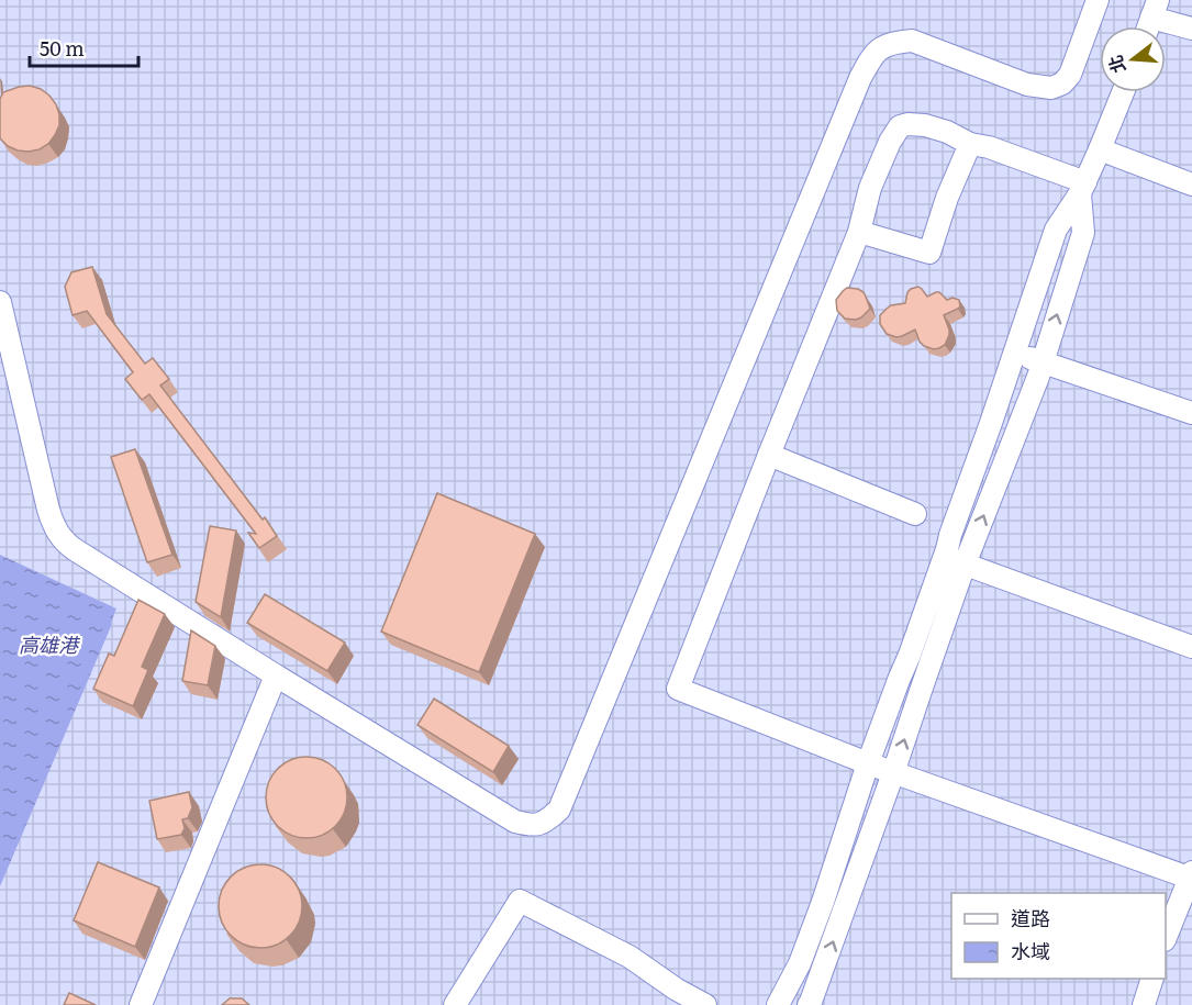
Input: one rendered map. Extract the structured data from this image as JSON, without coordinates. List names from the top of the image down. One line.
{"water":["高雄港"],"legend":["道路","水域"],"scale_bar":"50 m","north":"left"}
